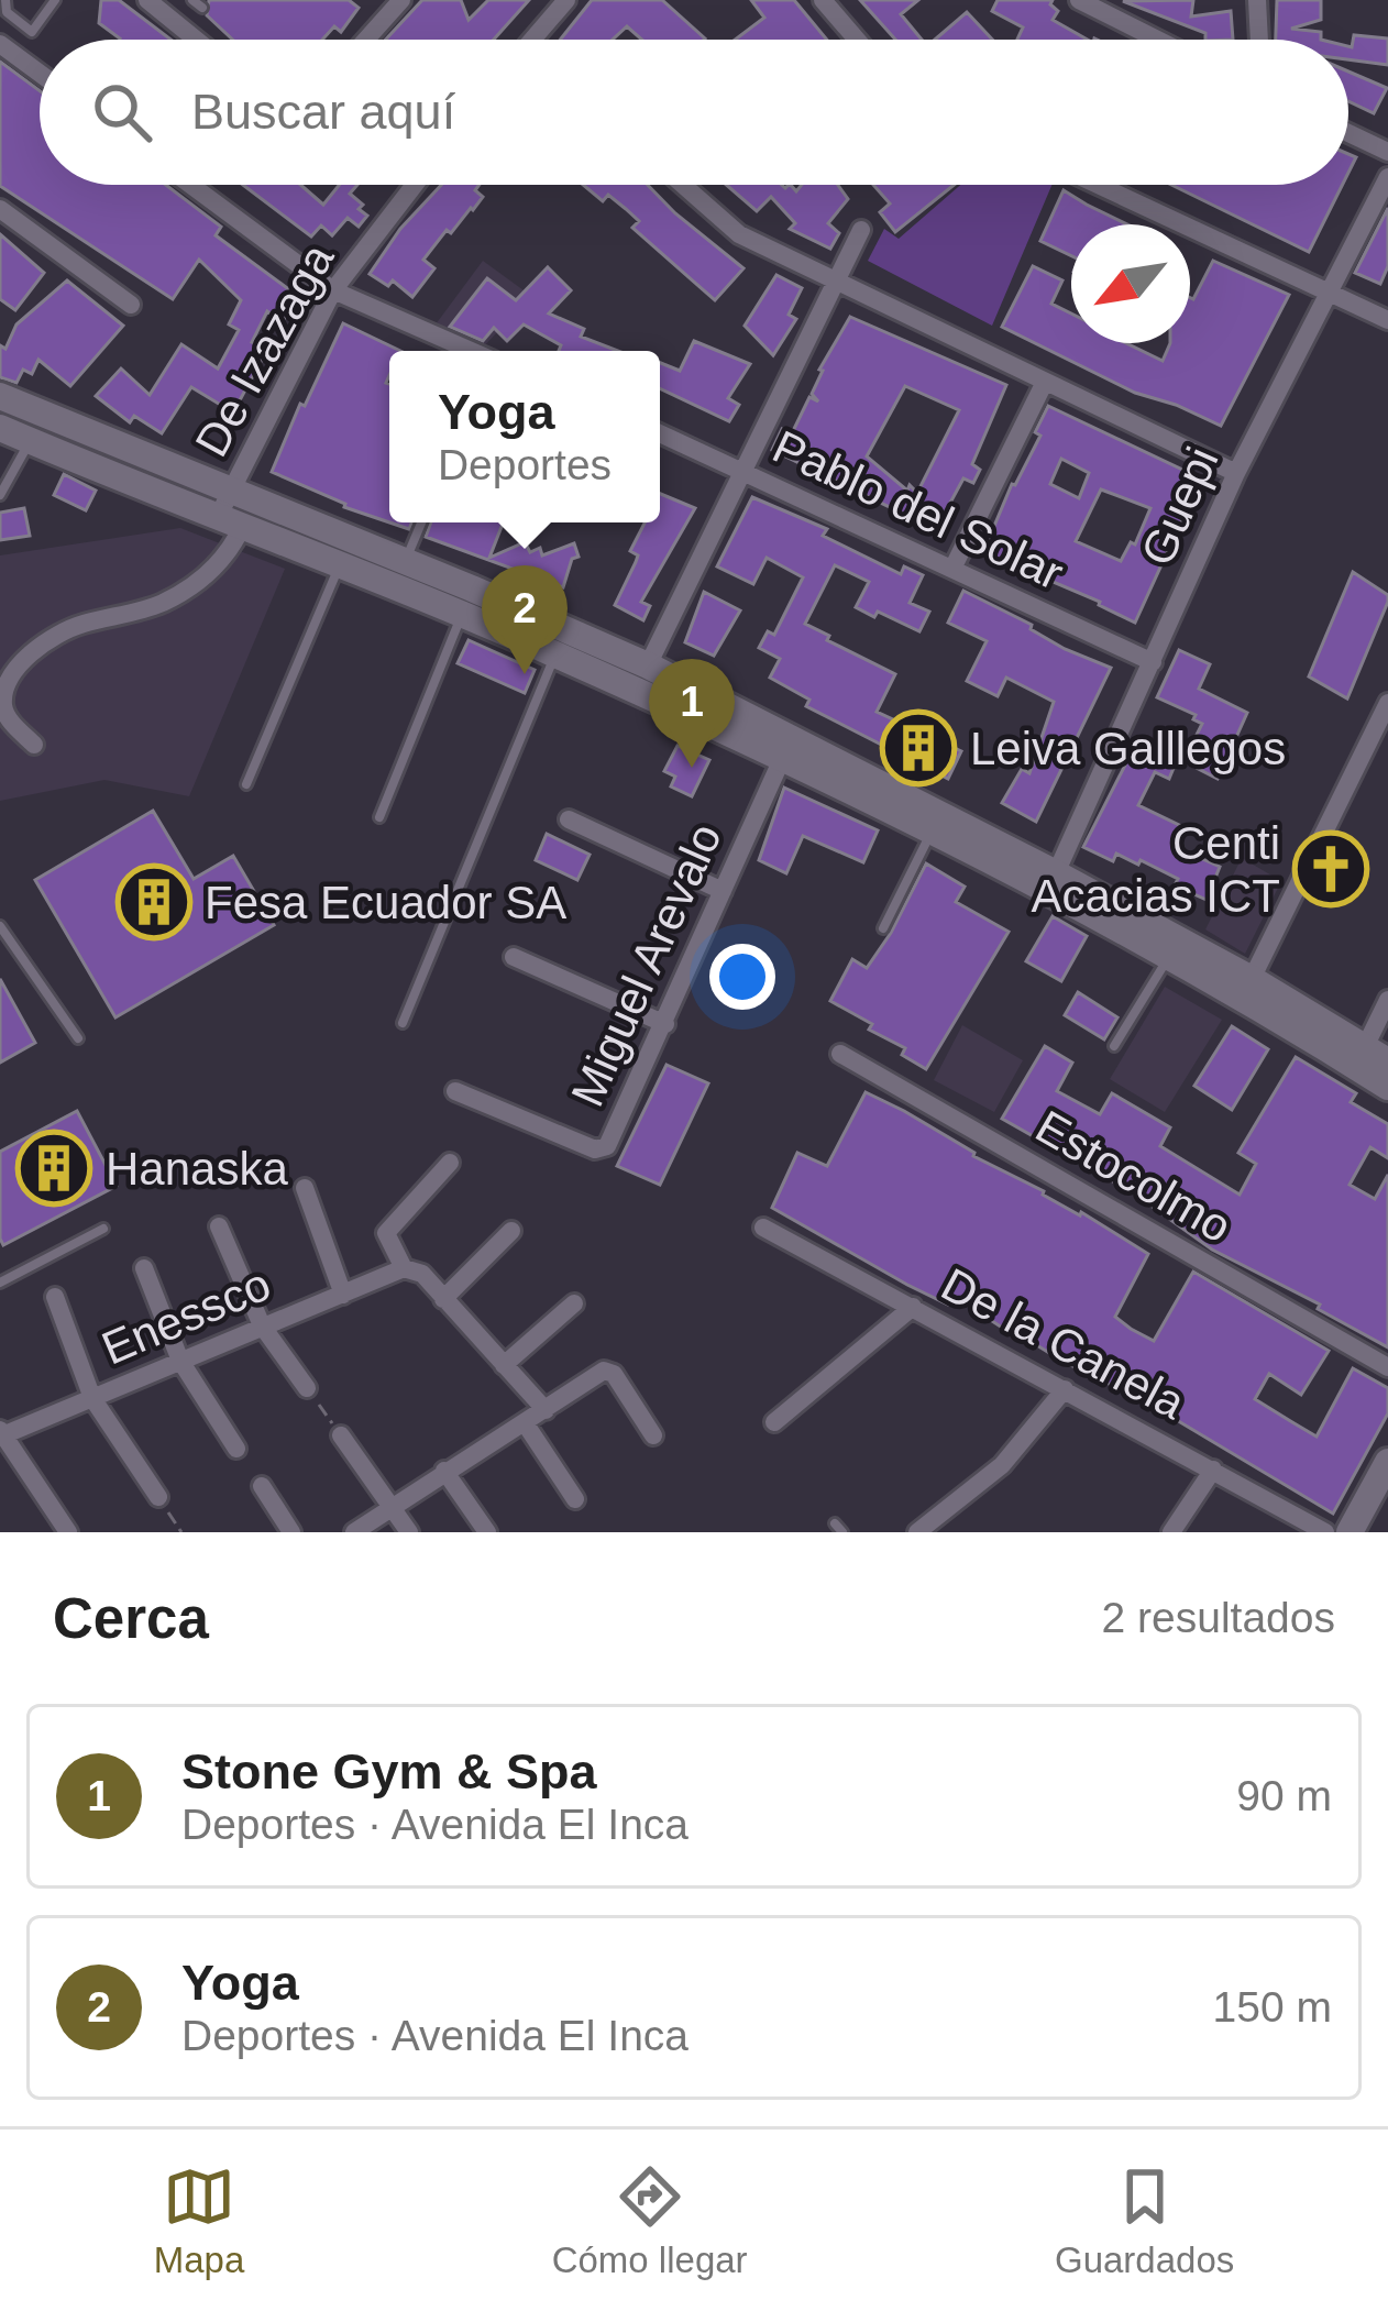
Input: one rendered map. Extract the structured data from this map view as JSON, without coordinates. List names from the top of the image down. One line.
{"streets":{"street":["De Izazaga","Guepi","Pablo del Solar","Miguel Arevalo","Estocolmo","Enessco","De la Canela"]},"crossings":[["Guepi","Pablo del Solar"]],"places":{"building":["Leiva Galllegos","Fesa Ecuador SA","Hanaska"],"church":["Centi Acacias ICT"]},"north":"bottom left","page":{"search":"Buscar aquí","popup":["Yoga","Deportes"],"pins":["2","1"],"heading":["Cerca","2 resultados"],"list":[{"mark":"1","name":"Stone Gym & Spa","note":"Deportes · Avenida El Inca","value":"90 m"},{"mark":"2","name":"Yoga","note":"Deportes · Avenida El Inca","value":"150 m"}],"nav":["Mapa","Cómo llegar","Guardados"]}}
